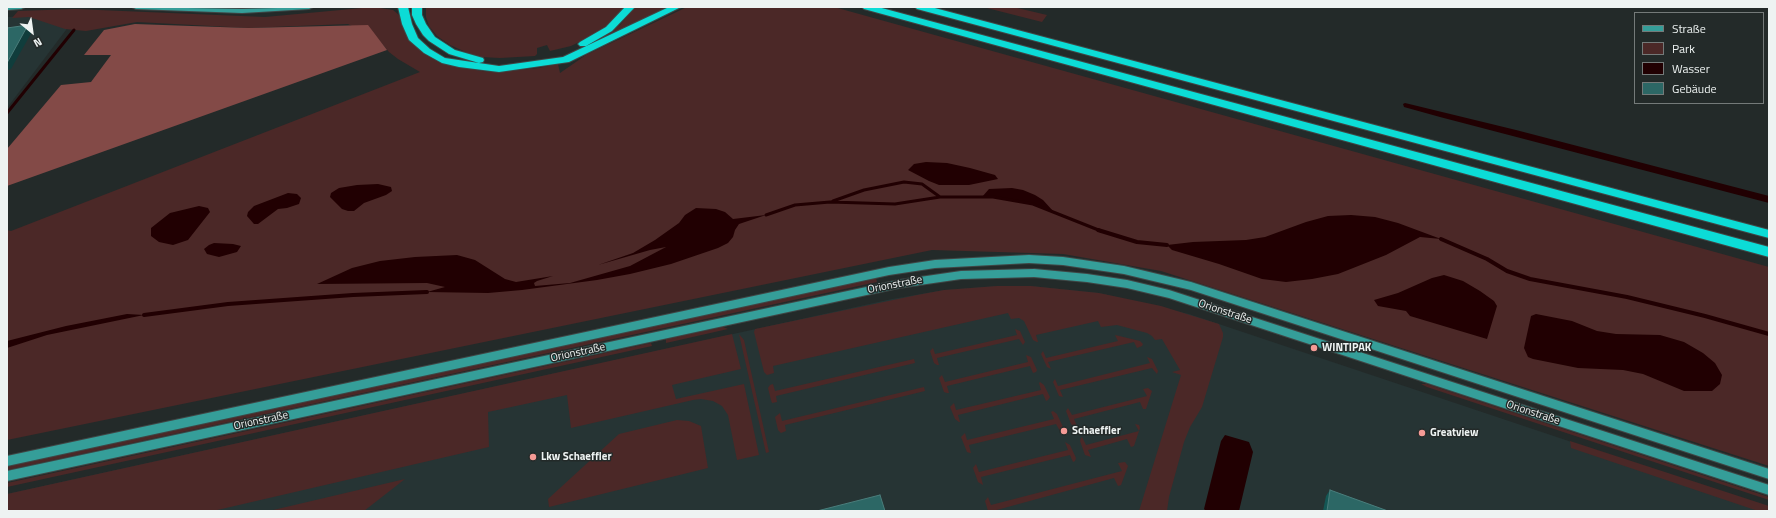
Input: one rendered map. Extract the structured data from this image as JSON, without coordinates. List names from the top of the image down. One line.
{"streets":{"street":["Orionstraße"]},"places":["WINTIPAK","Schaeffler","Greatview","Lkw Schaeffler"],"legend":["Straße","Park","Wasser","Gebäude"],"north":"bottom right"}
